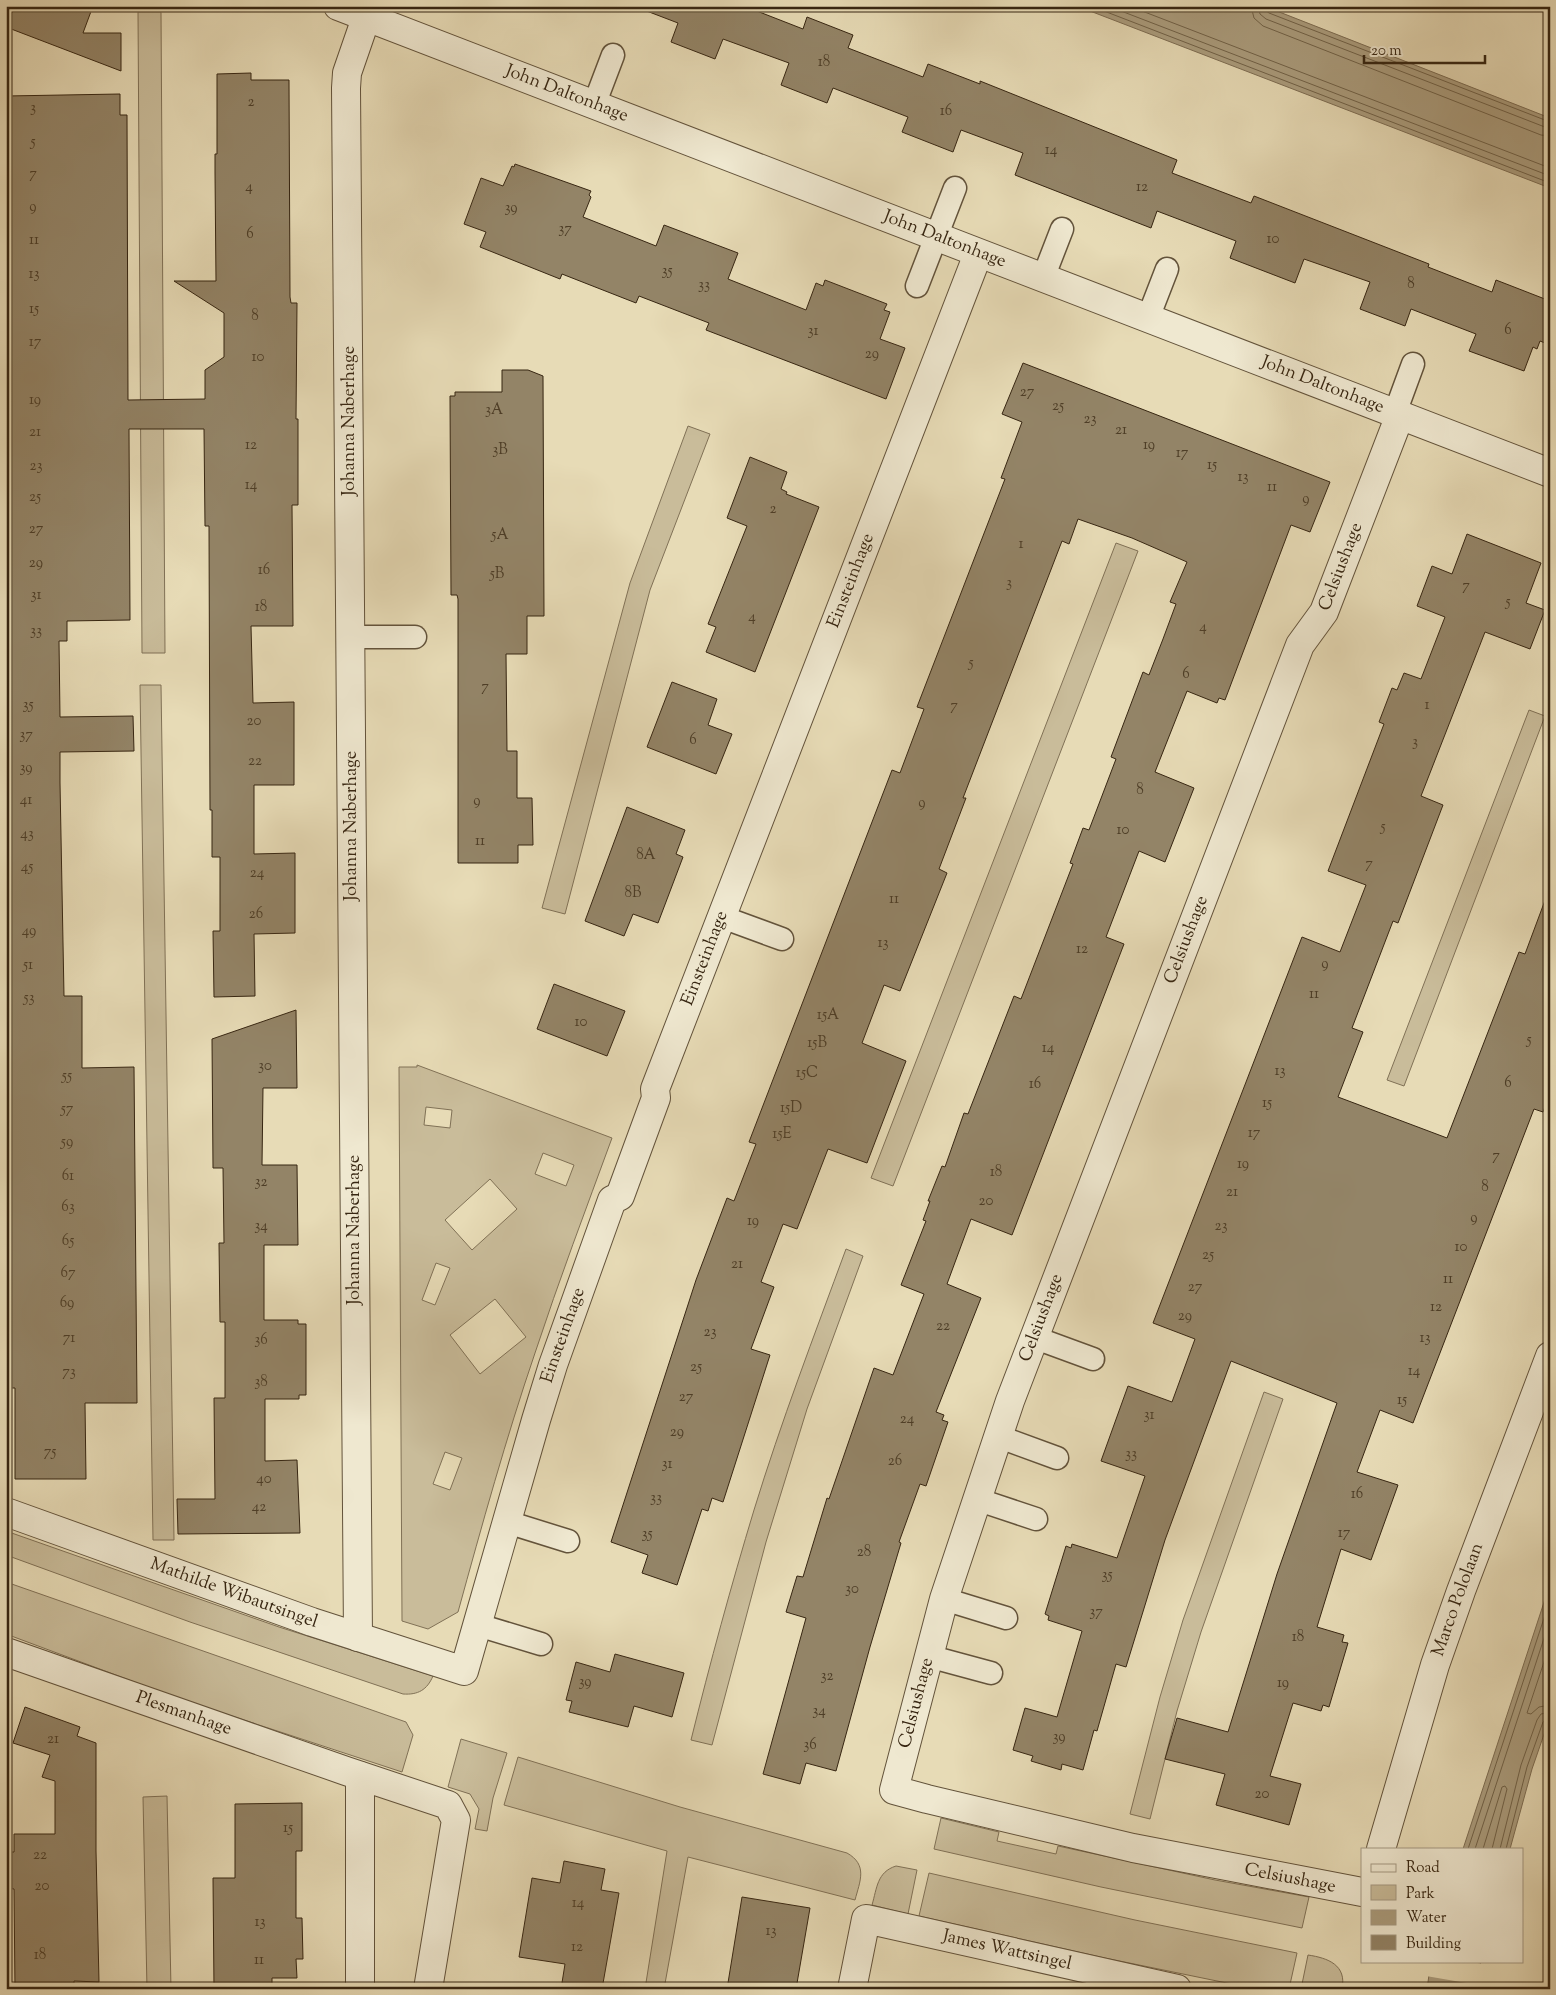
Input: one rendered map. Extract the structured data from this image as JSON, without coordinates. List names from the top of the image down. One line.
{"streets":{"street":["John Daltonhage","Johanna Naberhage","Celsiushage","Einsteinhage","Mathilde Wibautsingel","Marco Pololaan","Plesmanhage","James Wattsingel"]},"crossings":[["John Daltonhage","Johanna Naberhage"],["John Daltonhage","Celsiushage"],["John Daltonhage","Einsteinhage"],["Johanna Naberhage","Mathilde Wibautsingel"],["Einsteinhage","Mathilde Wibautsingel"]],"house_numbers":["18","2","3","16","5","14","7","4","12","9","39","37","6","10","11","35","13","8","33","15","8","6","31","17","29","10","27","19","25","3A","23","21","21","12","19","3B","17","15","23","13","14","11","25","9","2","27","5A","1","29","16","5B","3","7","31","5","18","4","4","33","5","6","7","35","1","7","20","37","6","3","22","39","8","41","9","9","5","10","43","11","8A","7","45","24","8B","11","26","49","13","12","9","51","11","53","15A","10","5","15B","14","30","13","15C","55","6","16","15","15D","57","17","15E","59","7","19","18","61","32","8","21","20","63","9","19","34","23","65","10","25","21","67","11","27","69","12","29","22","23","71","13","36","25","14","73","38","27","15","31","24","29","75","33","26","31","40","16","33","42","17","35","28","35","30","37","18","32","39","19","34","39","21","36","20","15","22","20","14","13","13","12","18","11"],"legend":["Road","Park","Water","Building"],"scale_bar":"20 m"}
